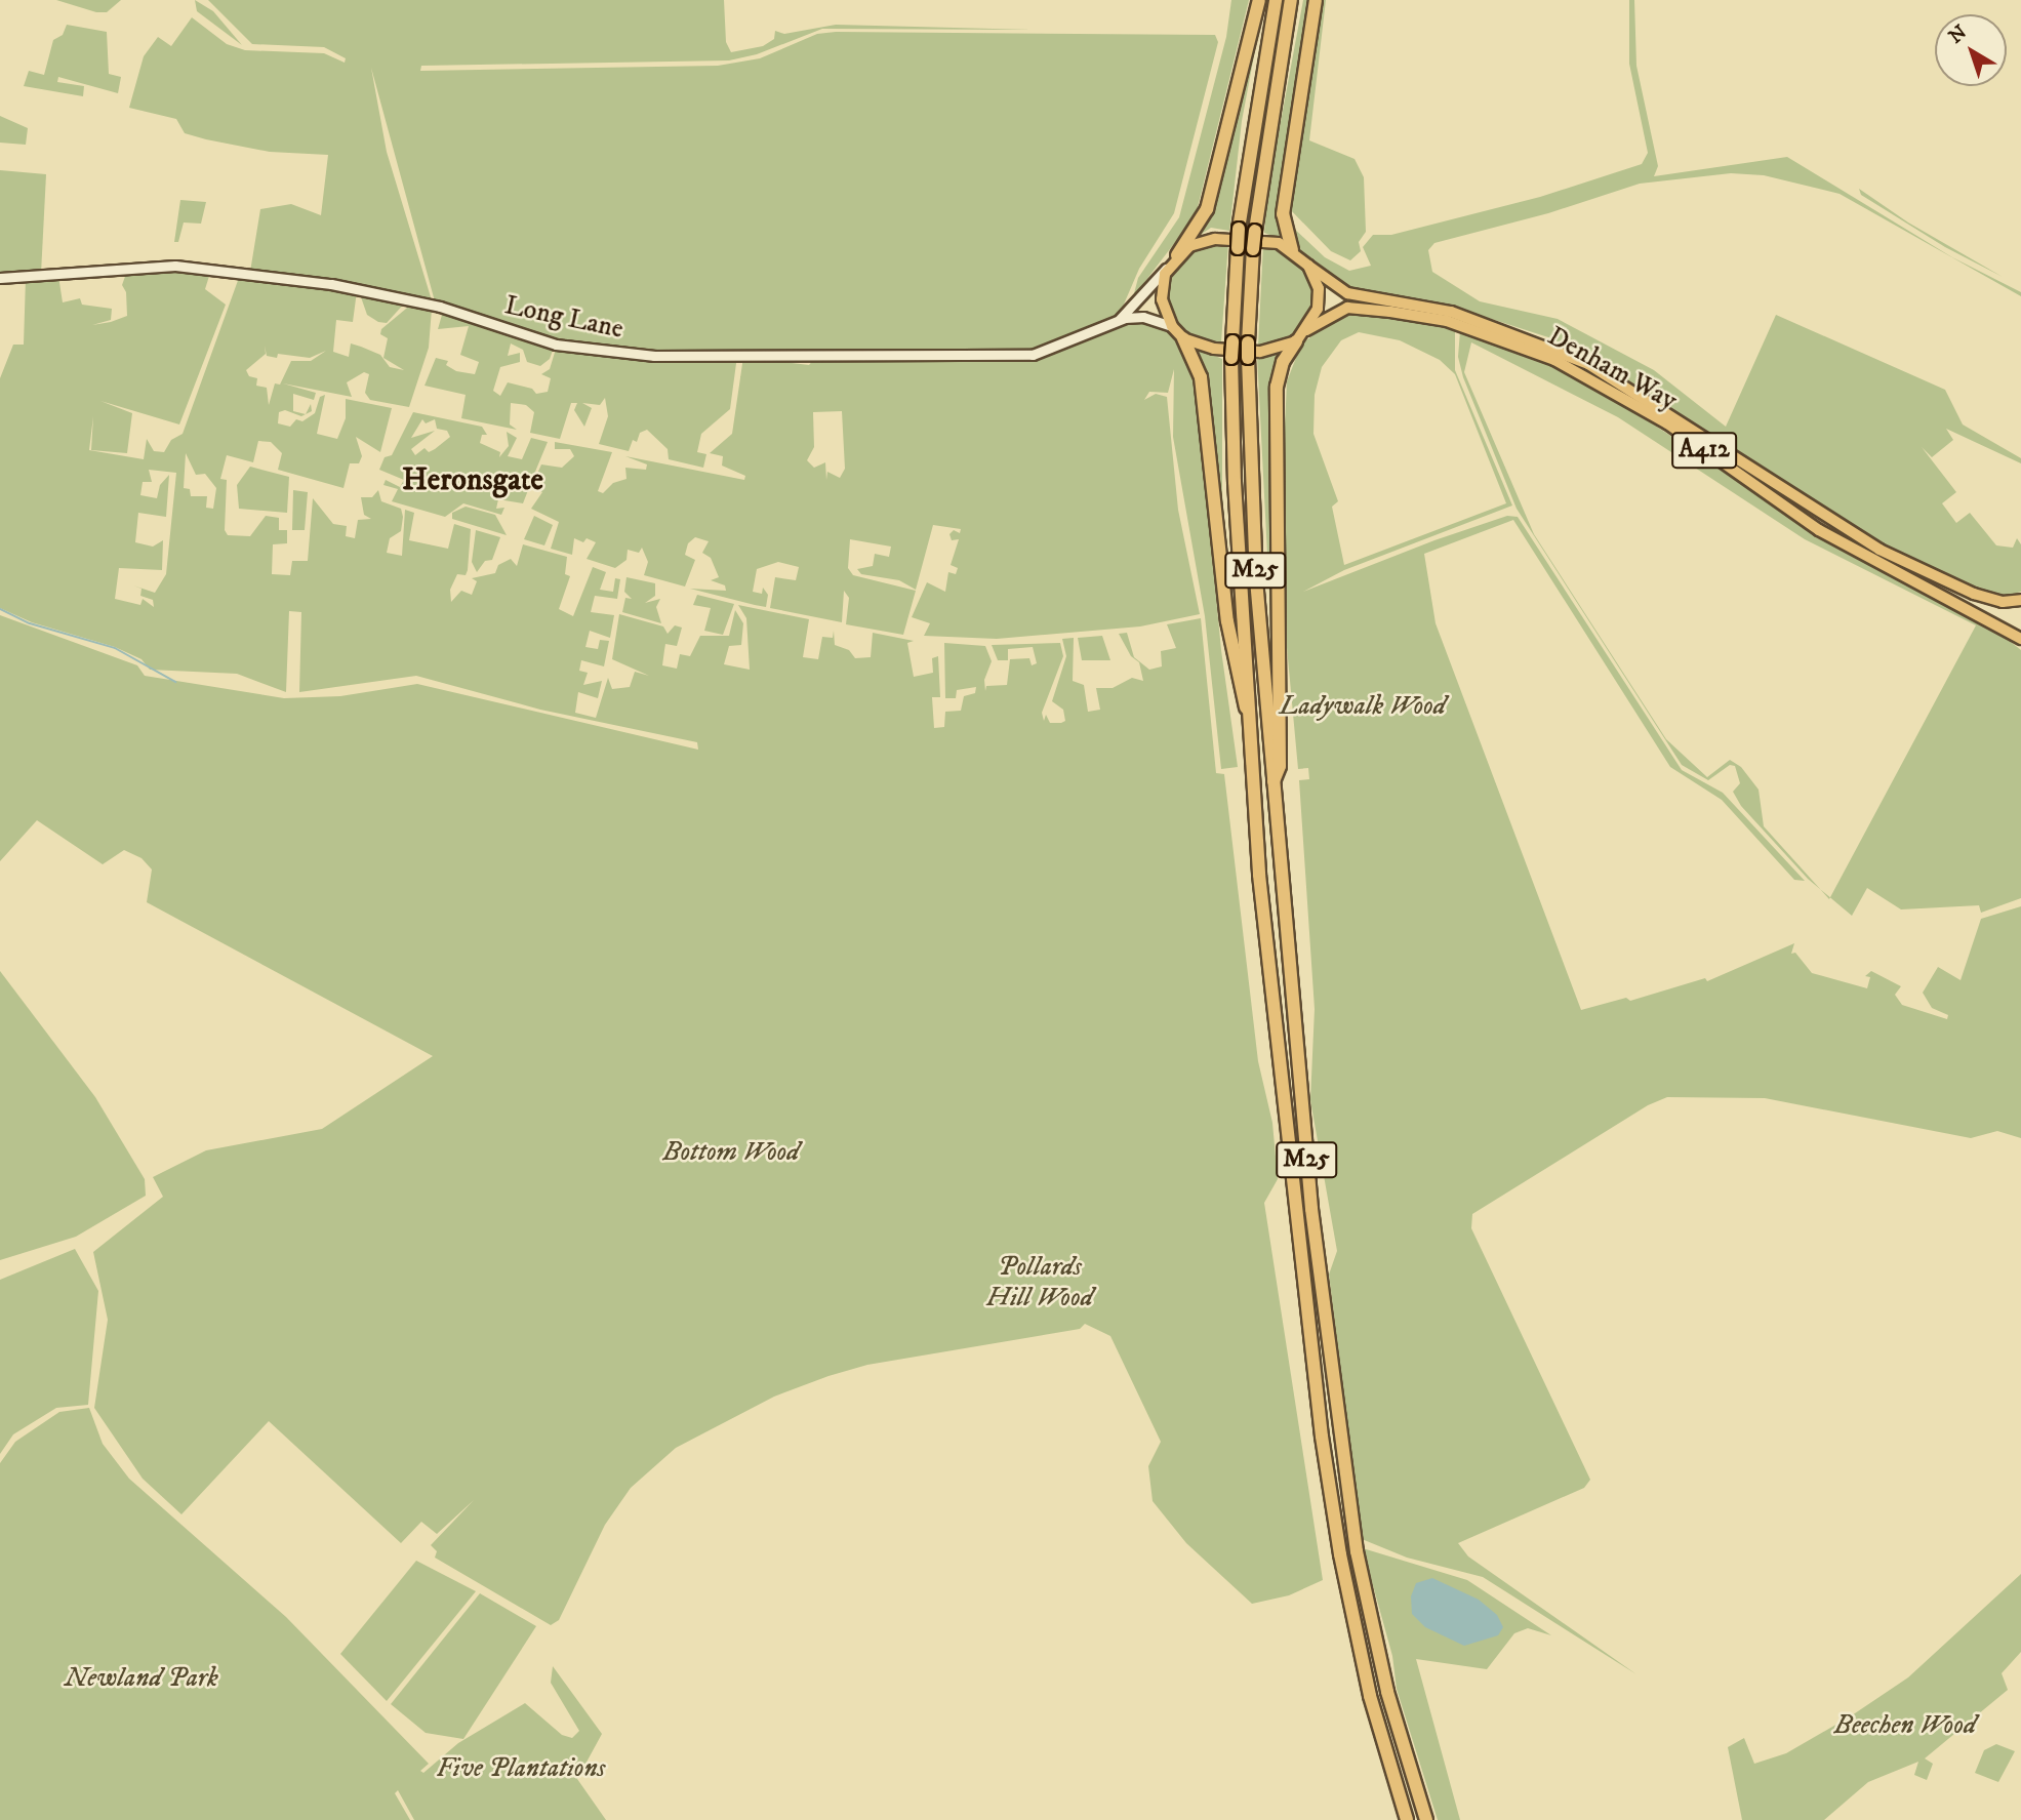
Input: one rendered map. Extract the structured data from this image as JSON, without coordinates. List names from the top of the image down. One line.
{"streets":{"highway":["M25"],"main road":["Denham Way","A412"],"street":["Long Lane"]},"crossings":[["Long Lane","Denham Way"],["Long Lane","M25"],["Denham Way","A412"],["Denham Way","M25"]],"districts":["Heronsgate"],"parks":["Ladywalk Wood","Bottom Wood","Pollards Hill Wood","Newland Park","Beechen Wood","Five Plantations"],"north":"top left"}
